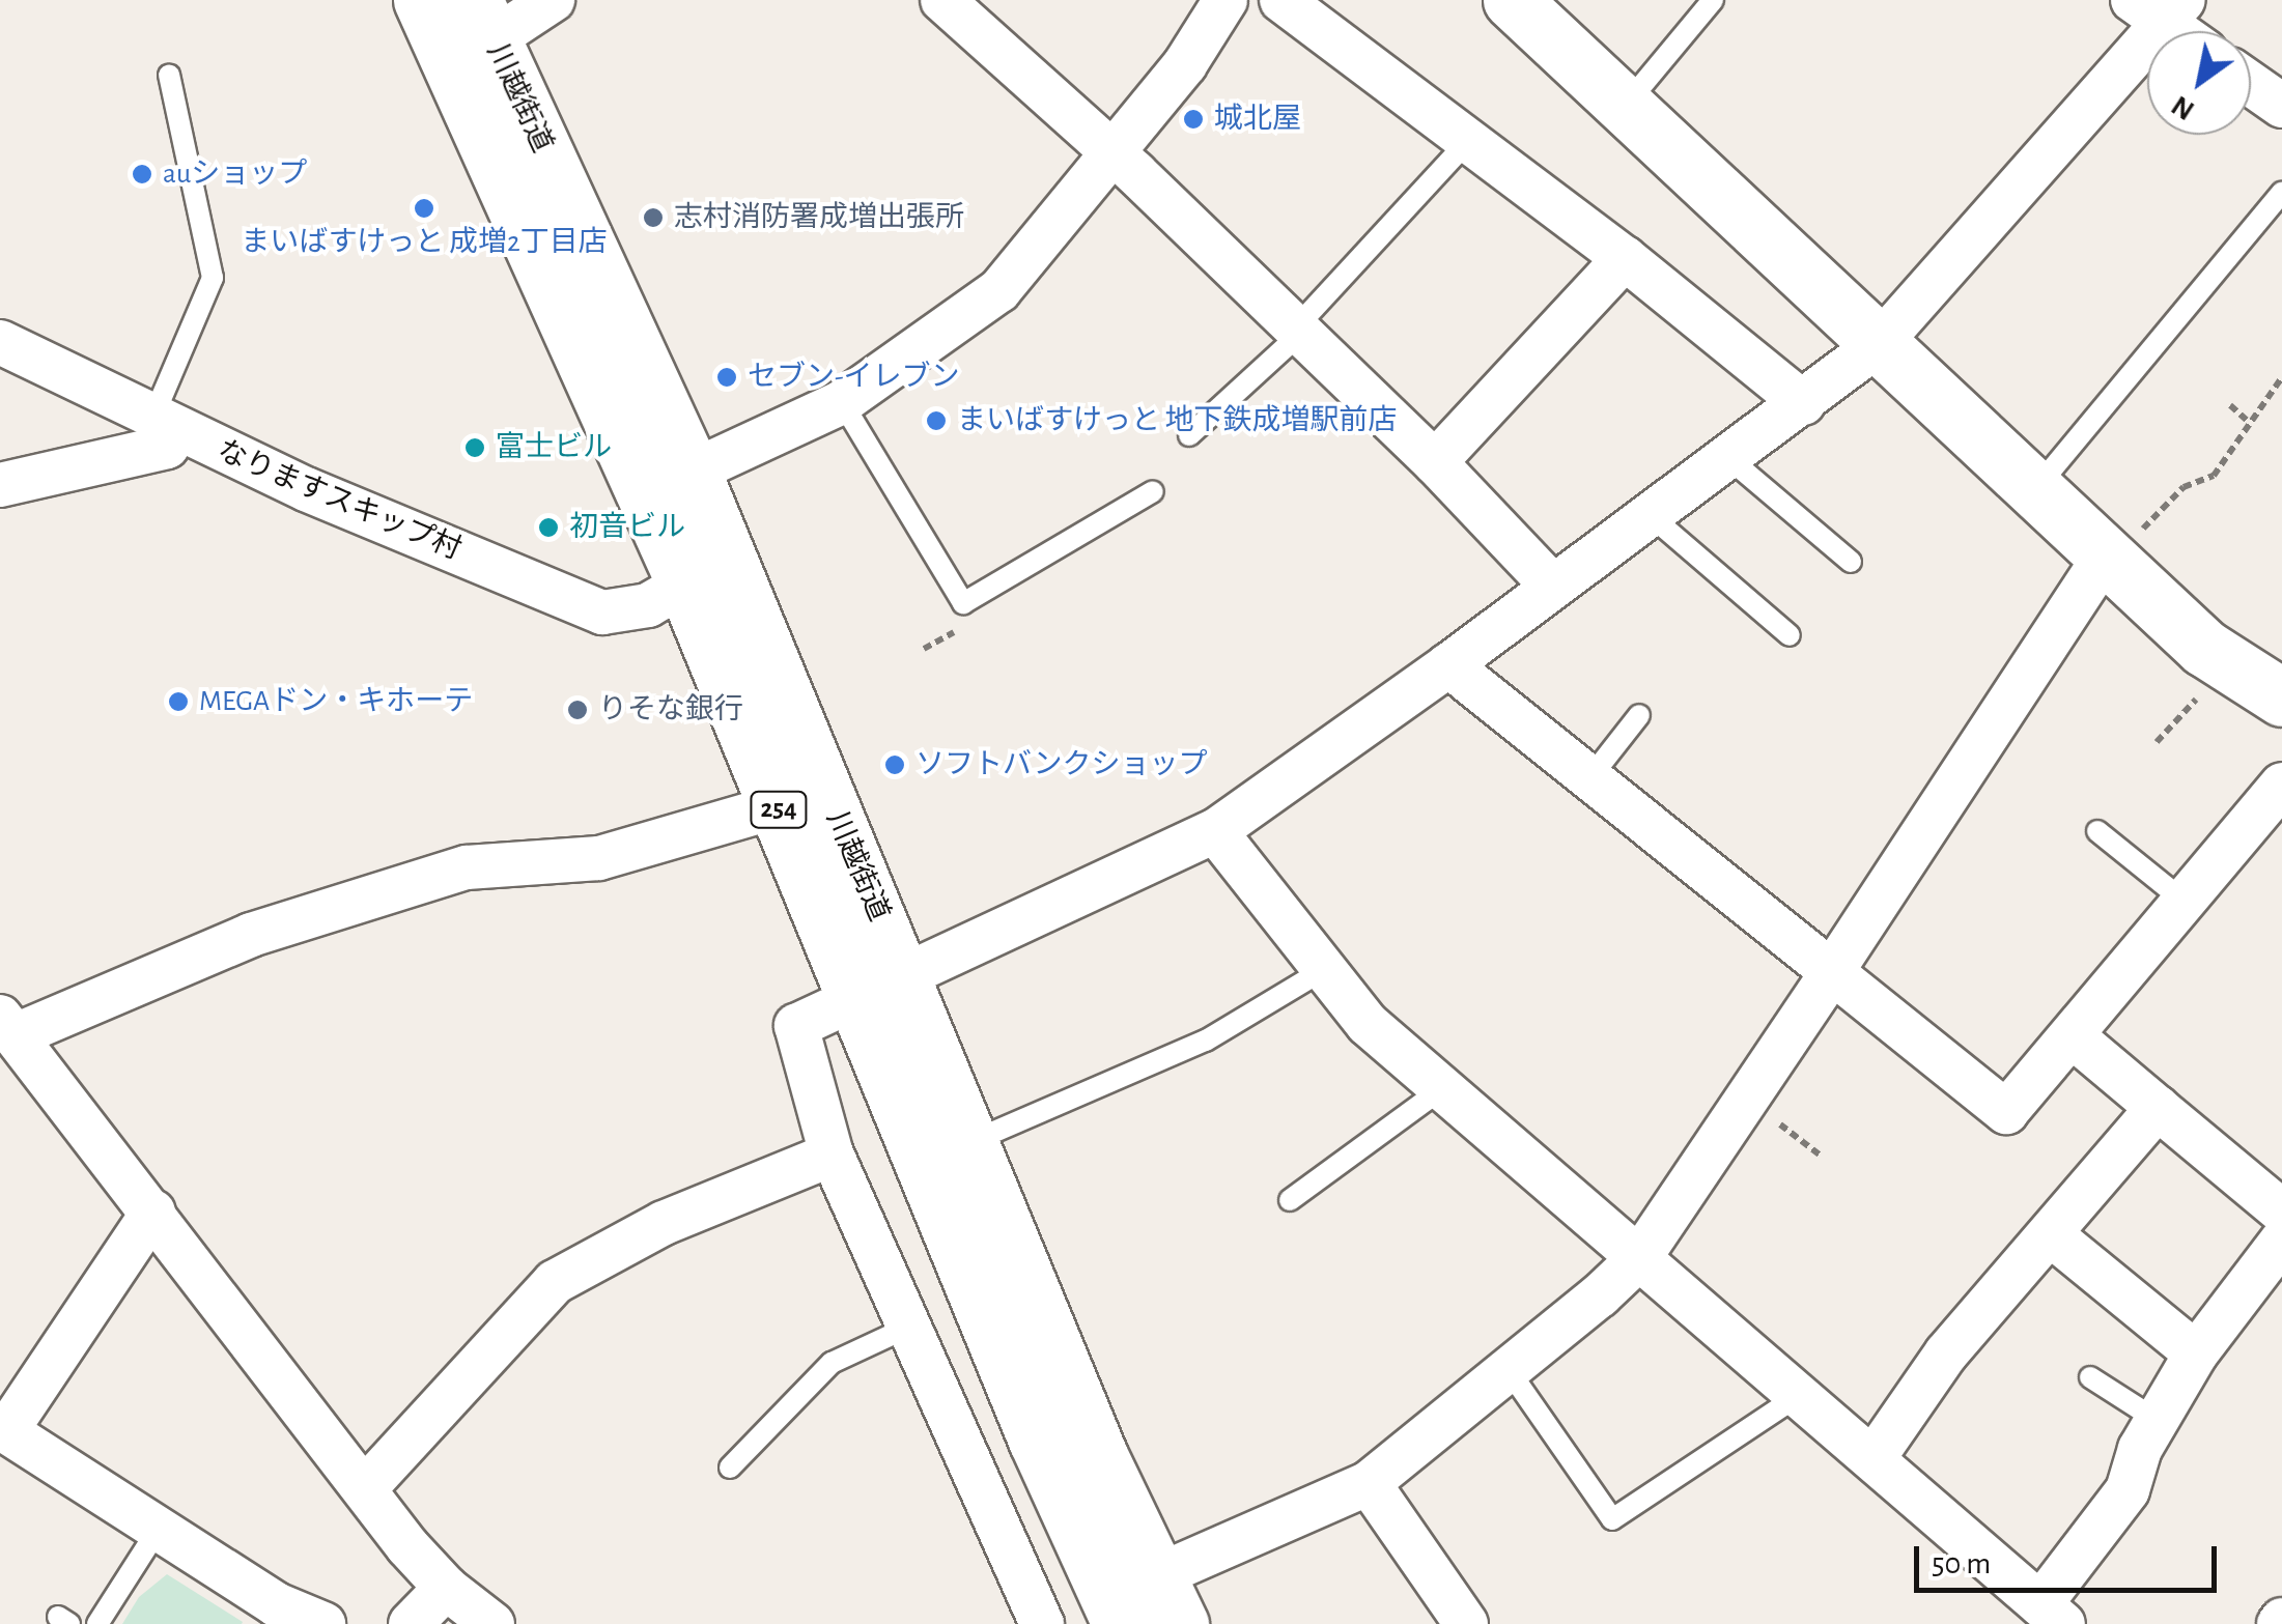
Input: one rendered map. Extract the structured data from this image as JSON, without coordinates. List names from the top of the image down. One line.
{"streets":{"main road":["川越街道","254"],"street":["なりますスキップ村"]},"crossings":[["川越街道","なりますスキップ村"]],"places":["城北屋","auショップ","まいばすけっと 成増2丁目店","志村消防署成増出張所","セブン-イレブン","まいばすけっと 地下鉄成増駅前店","富士ビル","初音ビル","MEGAドン・キホーテ","りそな銀行","ソフトバンクショップ"],"scale_bar":"50 m","north":"bottom left"}
